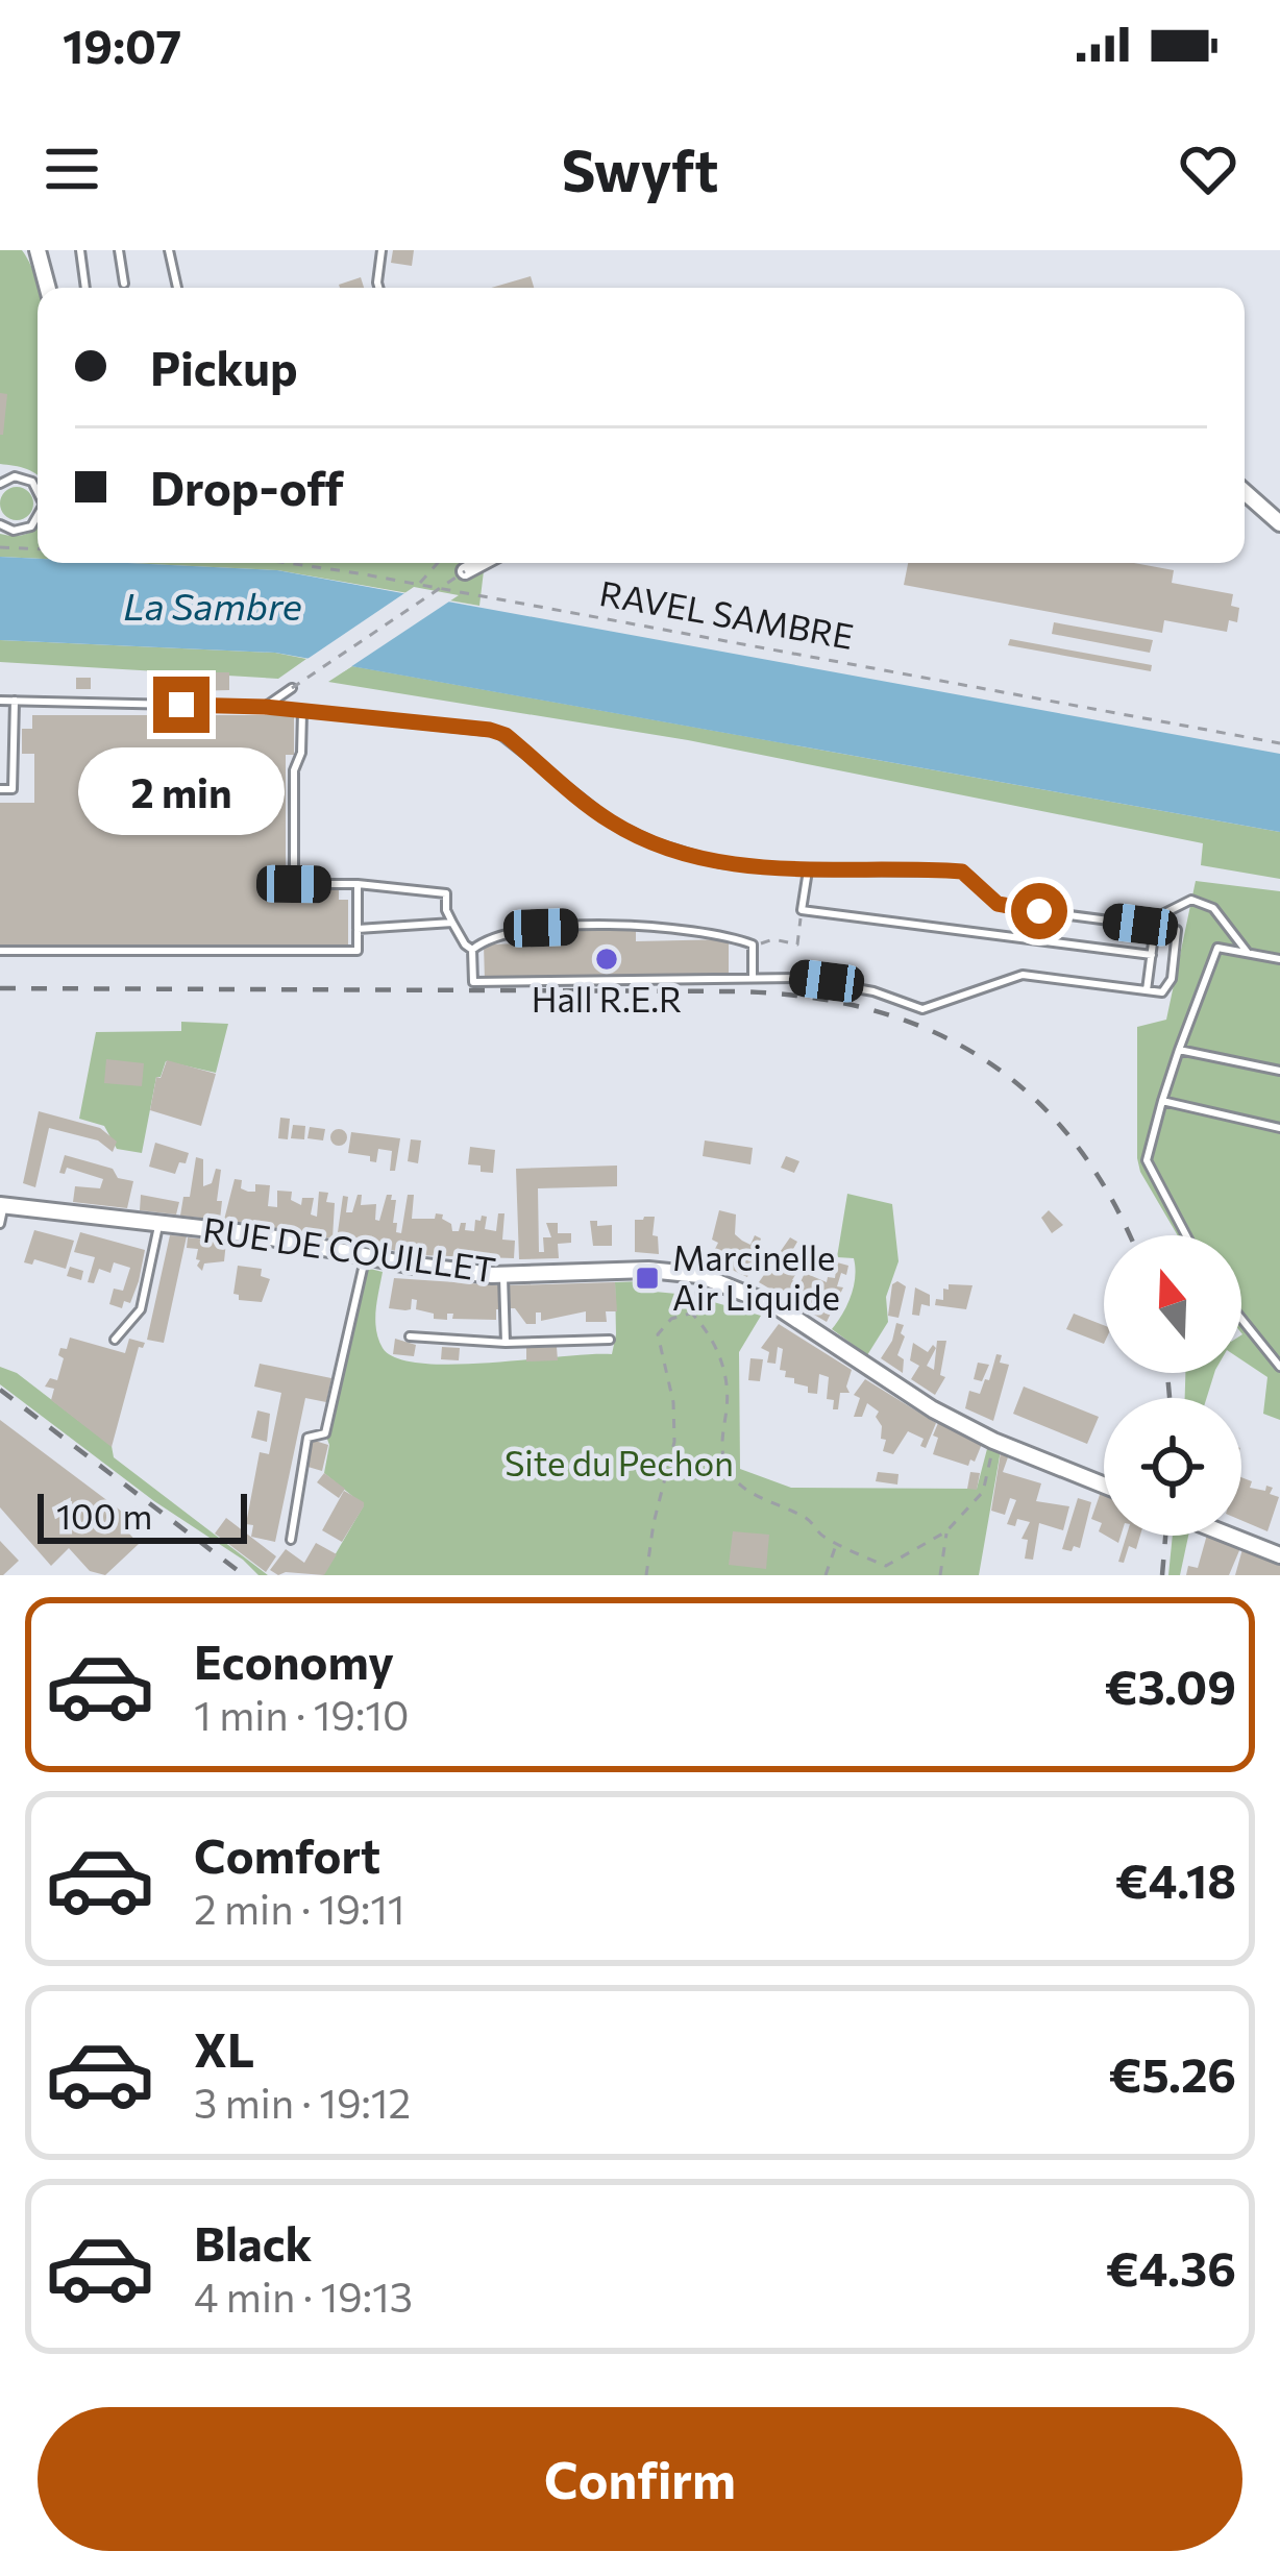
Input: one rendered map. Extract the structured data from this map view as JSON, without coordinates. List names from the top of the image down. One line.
{"streets":{"street":["RUE DE COUILLET"],"path":["RAVEL SAMBRE"]},"water":["La Sambre"],"parks":["Site du Pechon"],"places":{"other":["Hall R.E.R"],"transit":["Marcinelle Air Liquide"]},"scale_bar":"100 m","north":"top","page":{"status":"19:07","header":"Swyft","banner":["Pickup","Drop-off"],"bubble":"2 min","scale":"100 m","list":[{"name":"Economy","note":"1 min · 19:10","value":"€3.09"},{"name":"Comfort","note":"2 min · 19:11","value":"€4.18"},{"name":"XL","note":"3 min · 19:12","value":"€5.26"},{"name":"Black","note":"4 min · 19:13","value":"€4.36"}],"buttons":"Confirm"}}
